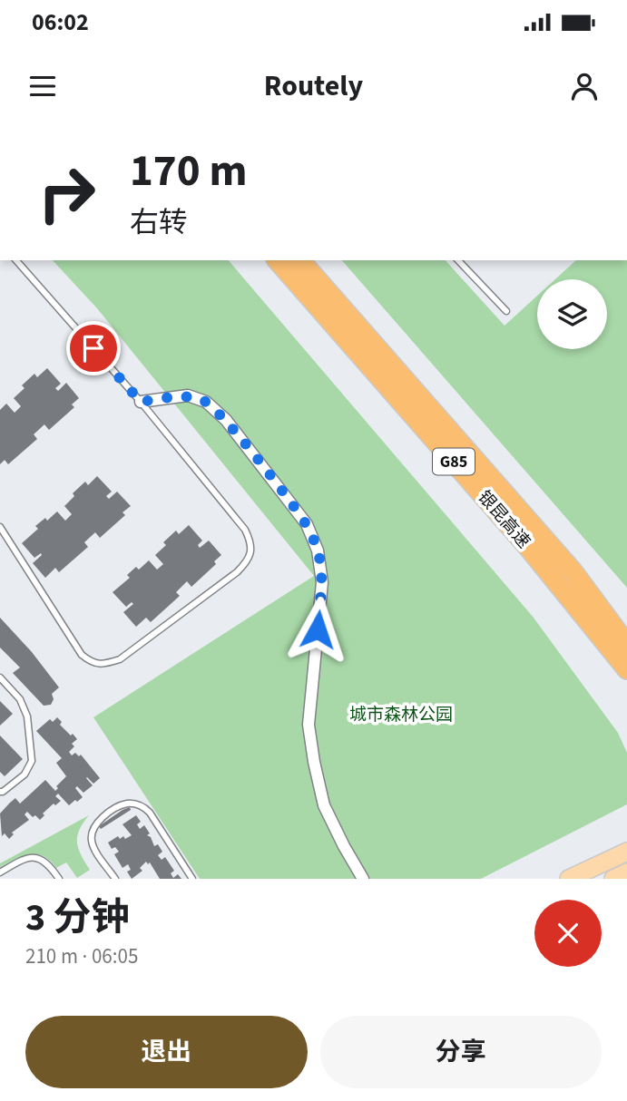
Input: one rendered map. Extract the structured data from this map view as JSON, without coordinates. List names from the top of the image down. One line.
{"streets":{"highway":["G85","银昆高速"]},"parks":["城市森林公园"],"page":{"status":"06:02","header":"Routely","turn":["170 m","右转"],"heading":["3 分钟","210 m · 06:05"],"buttons":["退出","分享"]}}
